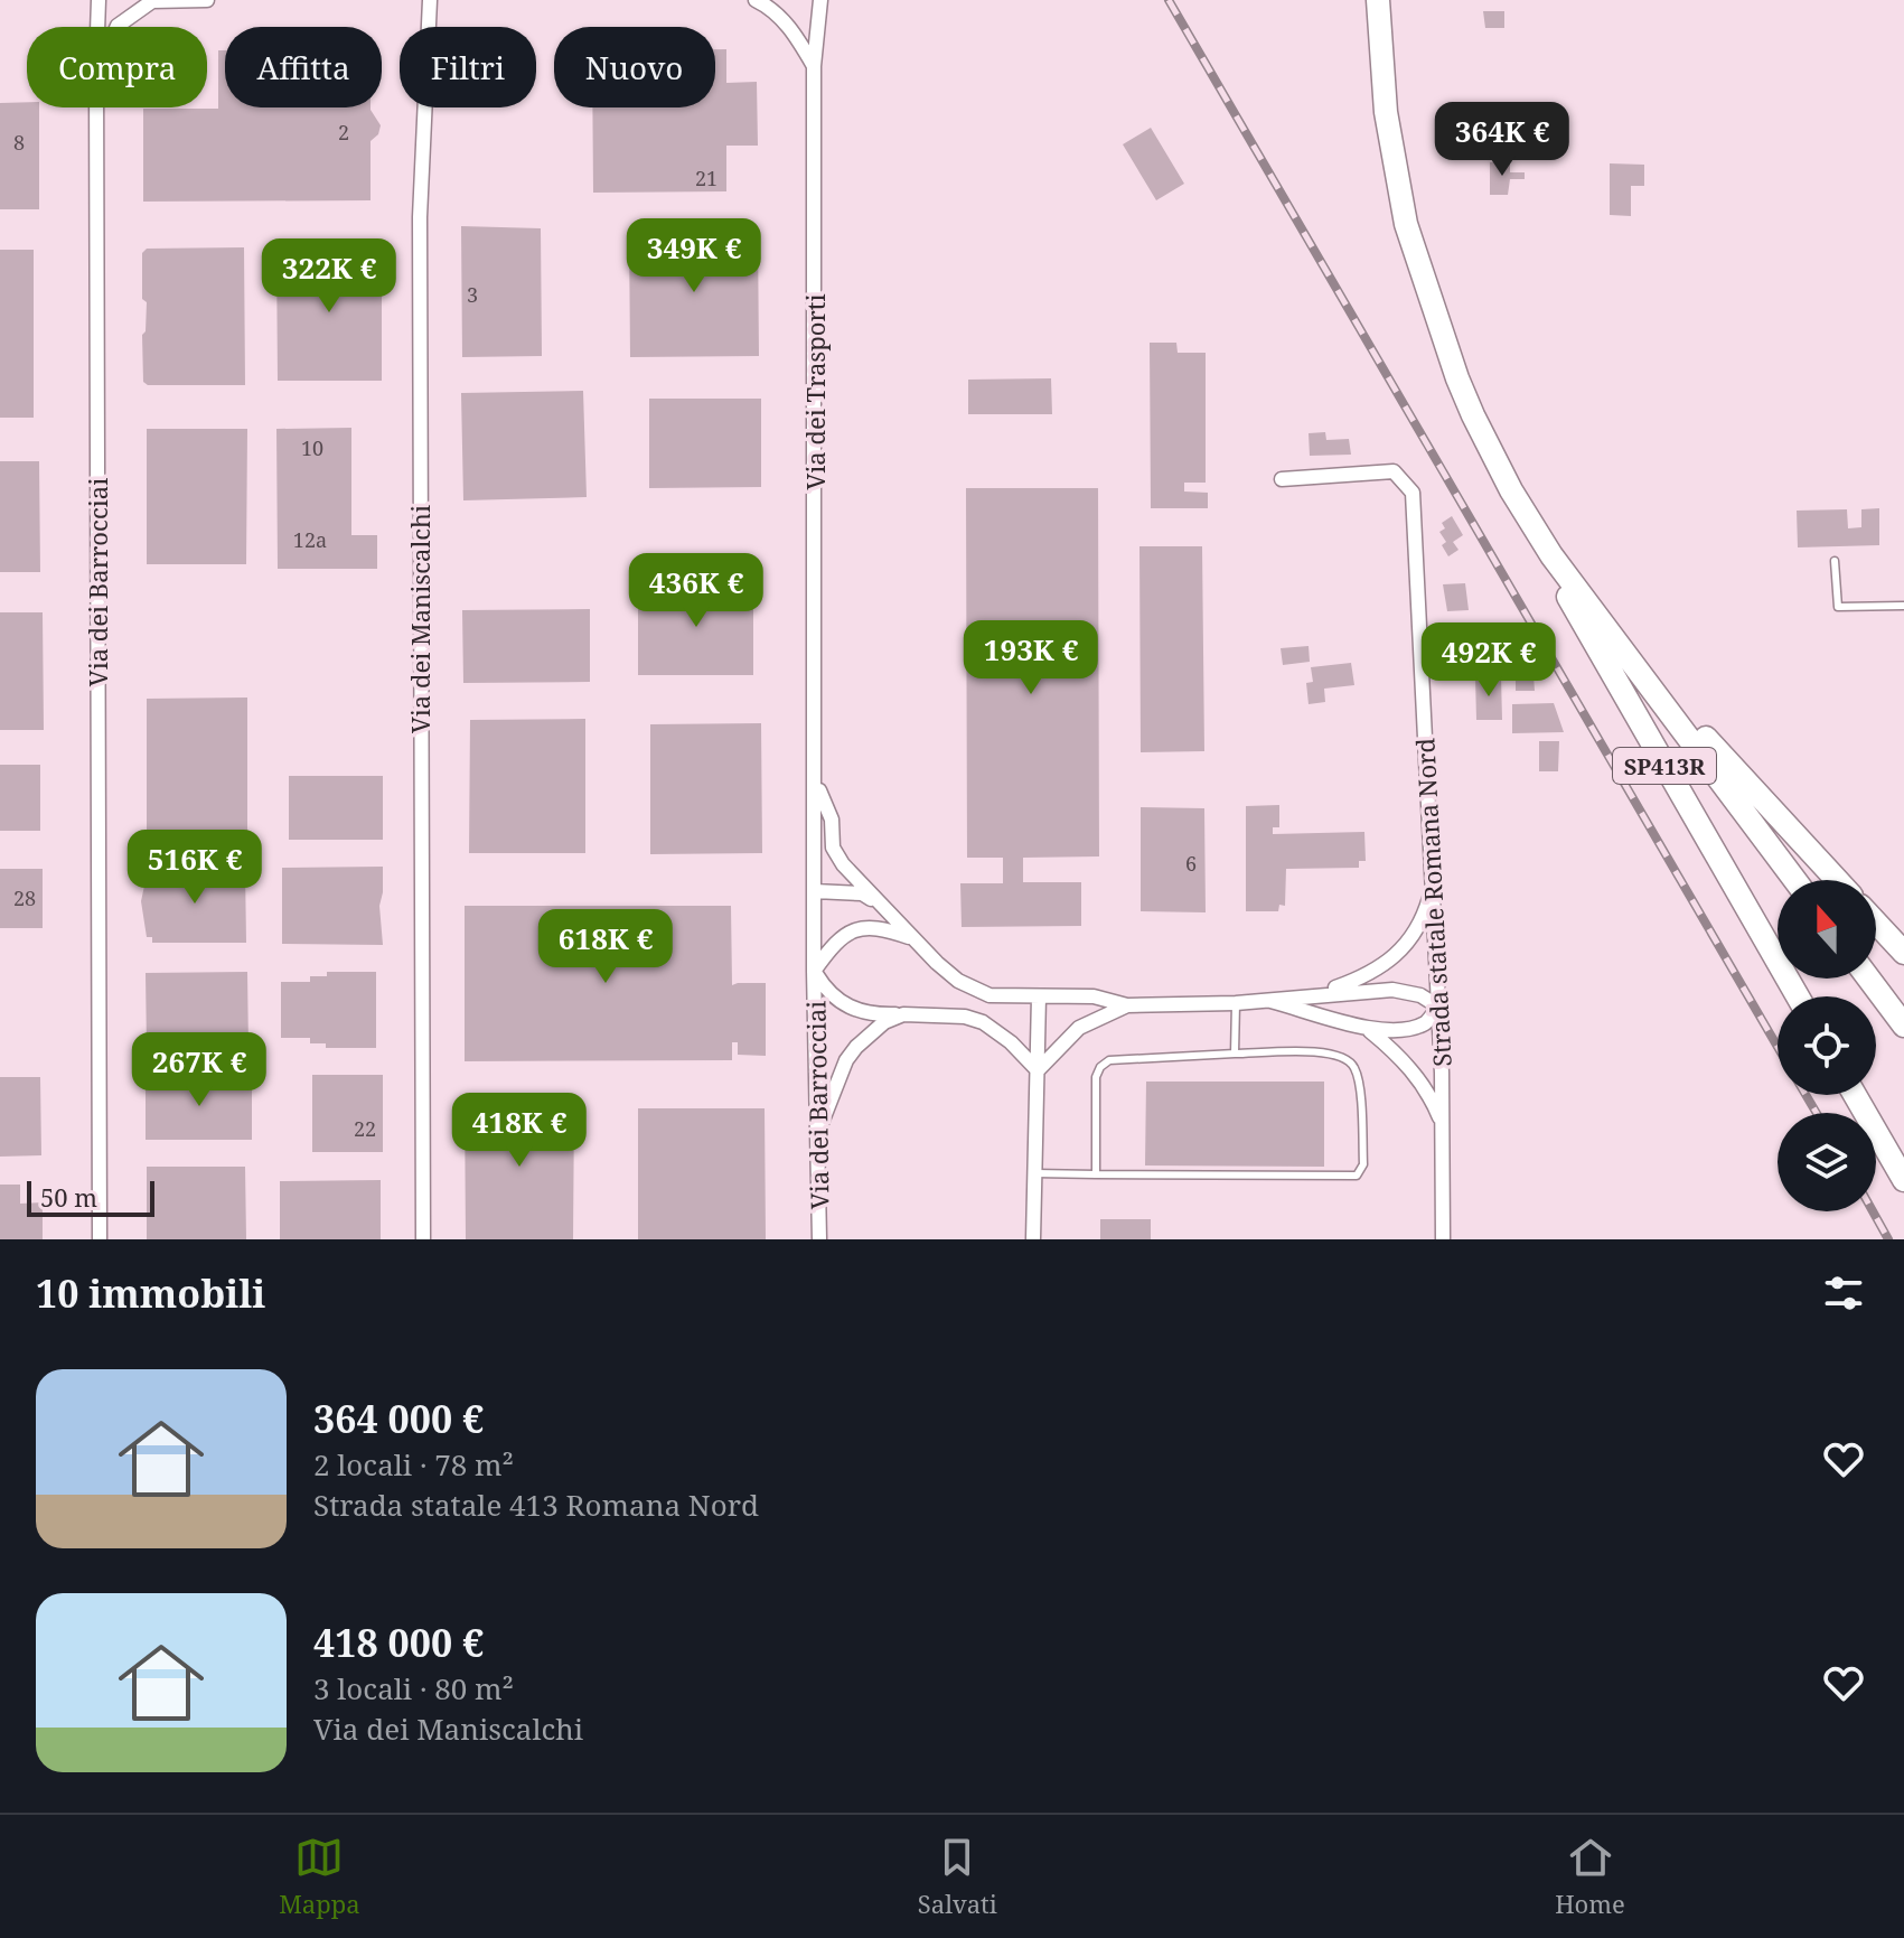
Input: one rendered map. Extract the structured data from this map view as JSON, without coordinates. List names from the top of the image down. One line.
{"streets":{"main road":["SP413R"],"street":["Via dei Trasporti","Via dei Barrocciai","Via dei Maniscalchi","Strada statale Romana Nord"]},"crossings":[["Via dei Trasporti","Via dei Barrocciai"],["Via dei Trasporti","Strada statale Romana Nord"]],"house_numbers":["2","8","21","3","10","12a","6","28","22"],"scale_bar":"50 m","north":"top","page":{"chip":["Compra","Affitta","Filtri","Nuovo"],"price":["364K €","349K €","322K €","436K €","193K €","492K €","516K €","618K €","267K €","418K €"],"scale":"50 m","heading":"10 immobili","list":[{"name":"364 000 €","note":"2 locali · 78 m² · Strada statale 413 Romana Nord"},{"name":"418 000 €","note":"3 locali · 80 m² · Via dei Maniscalchi"}],"tabs":["Mappa","Salvati","Home"]}}
